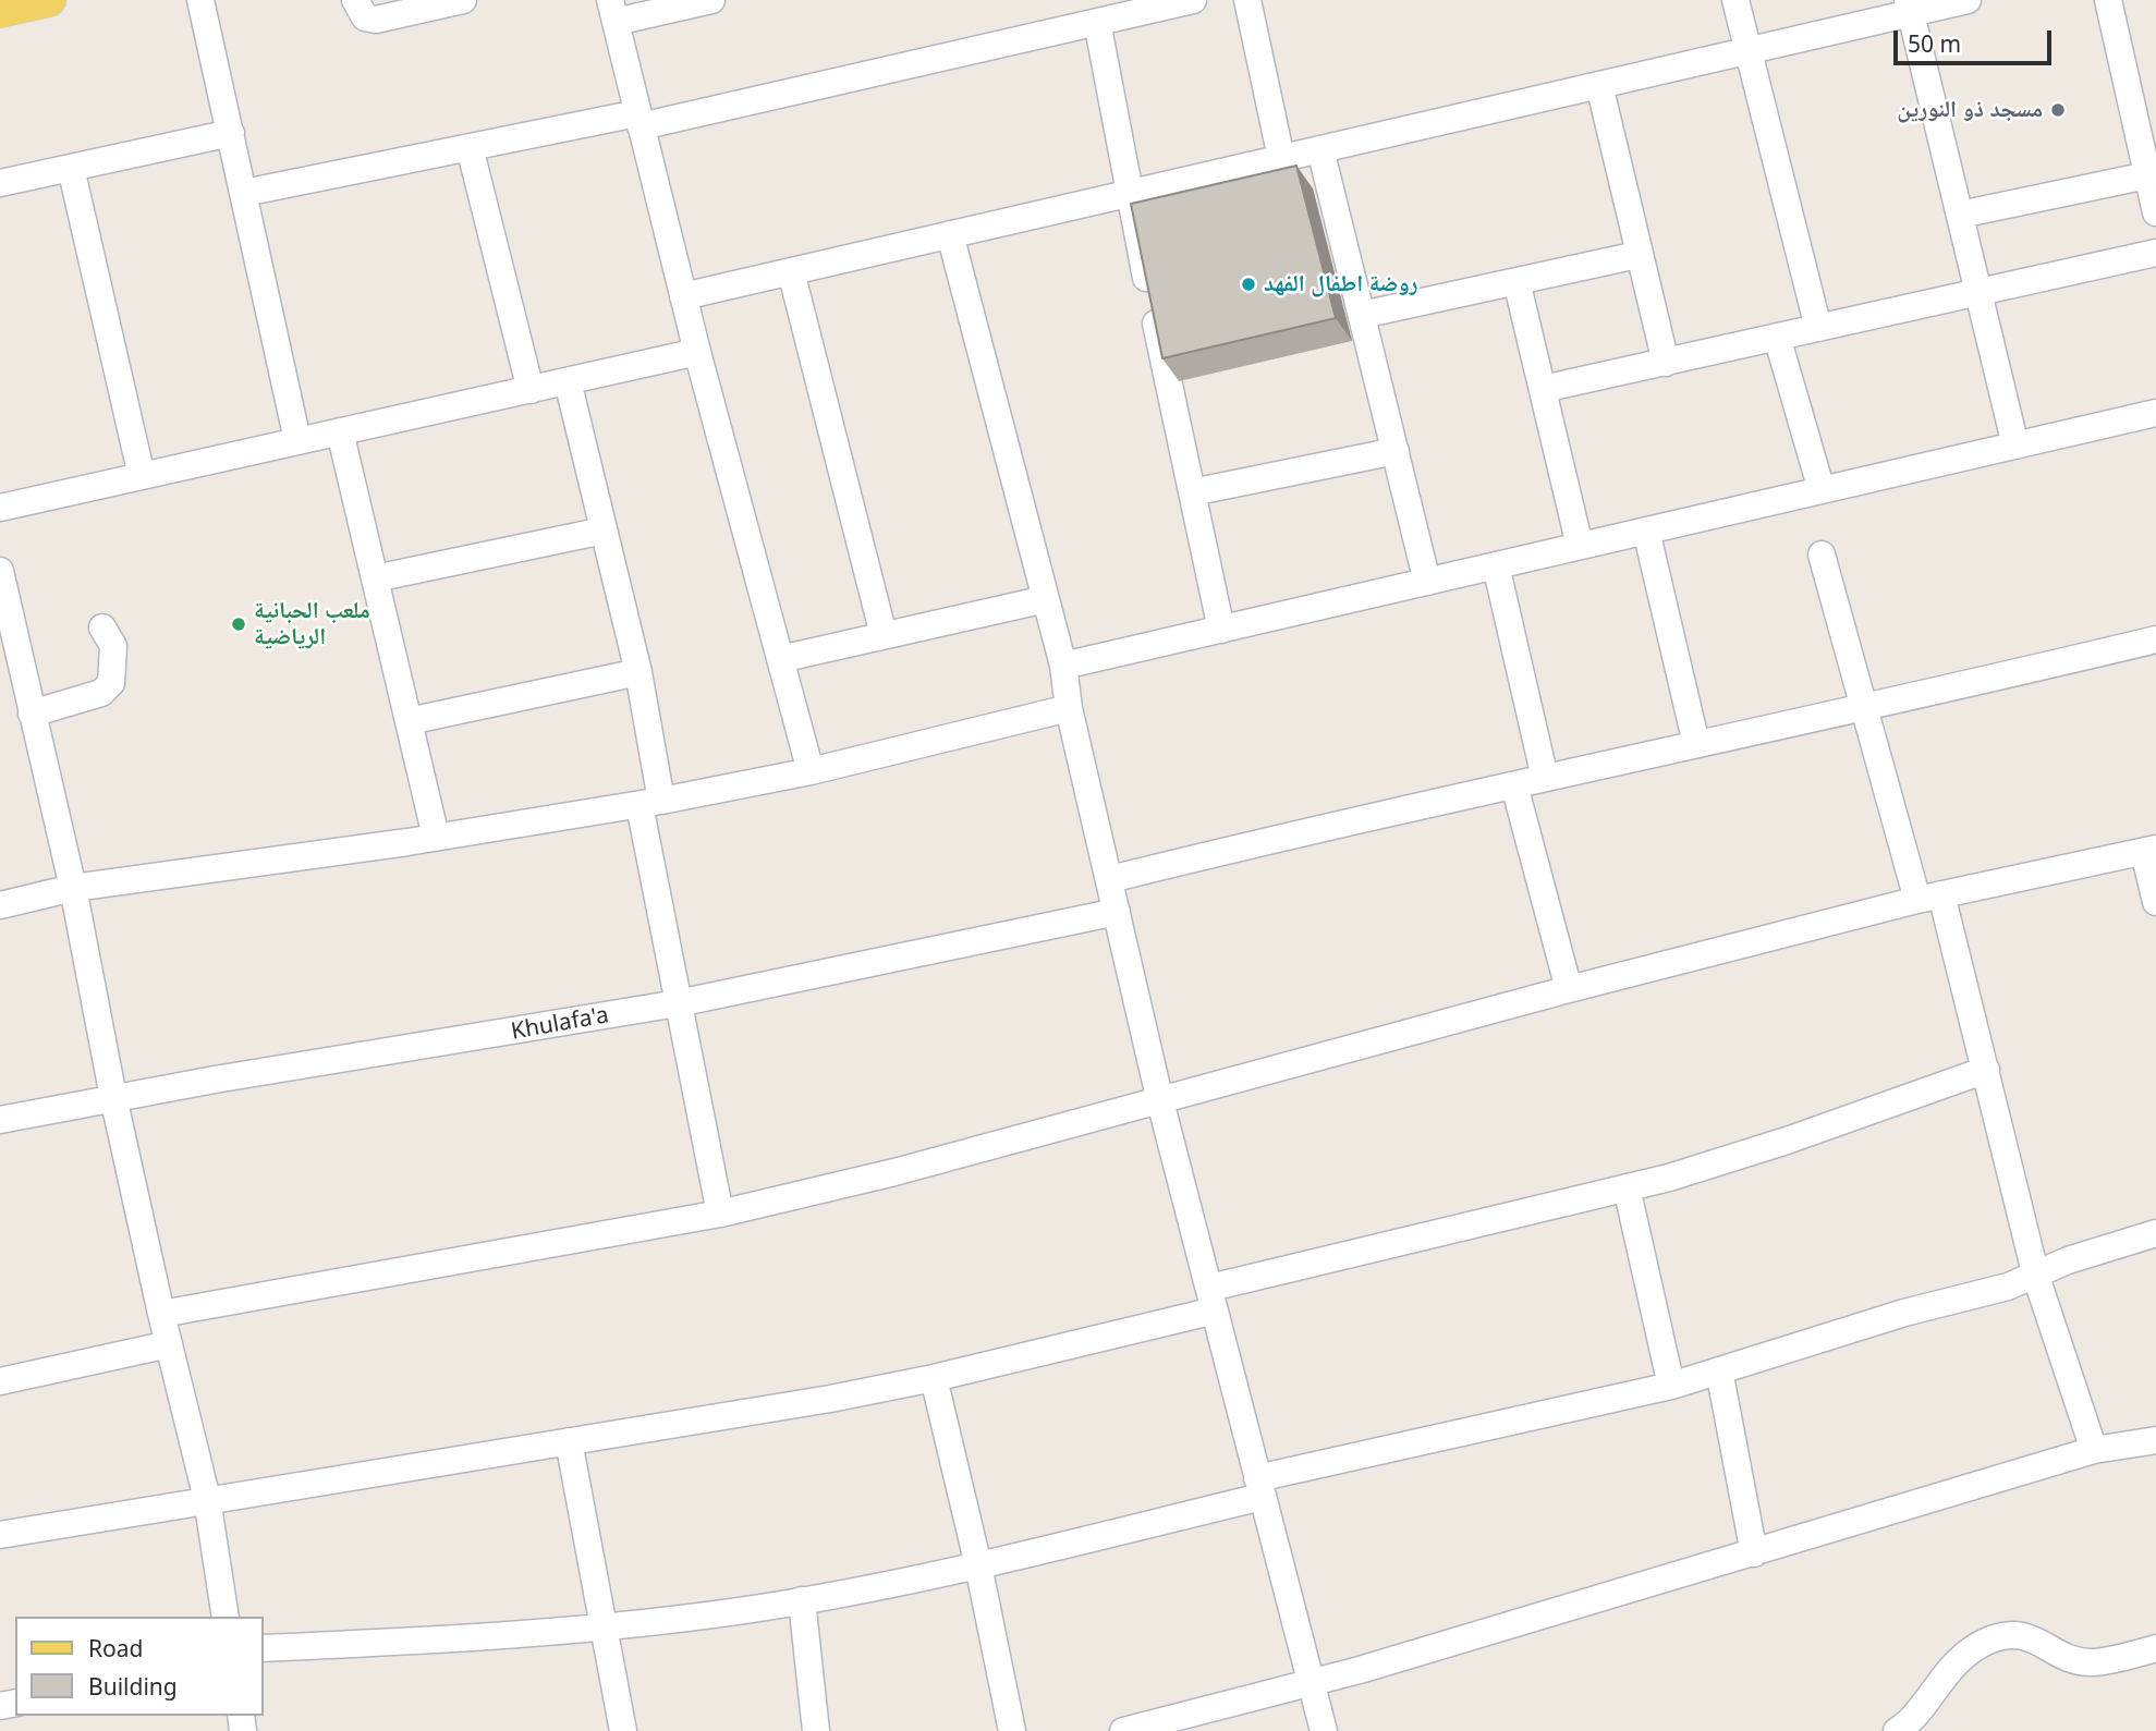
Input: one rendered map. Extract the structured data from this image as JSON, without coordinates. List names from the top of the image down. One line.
{"streets":{"street":["Khulafa'a"]},"places":["مسجد ذو النورين","روضة اطفال الفهد","ملعب الحبانية الرياضية"],"legend":["Road","Building"],"scale_bar":"50 m"}
